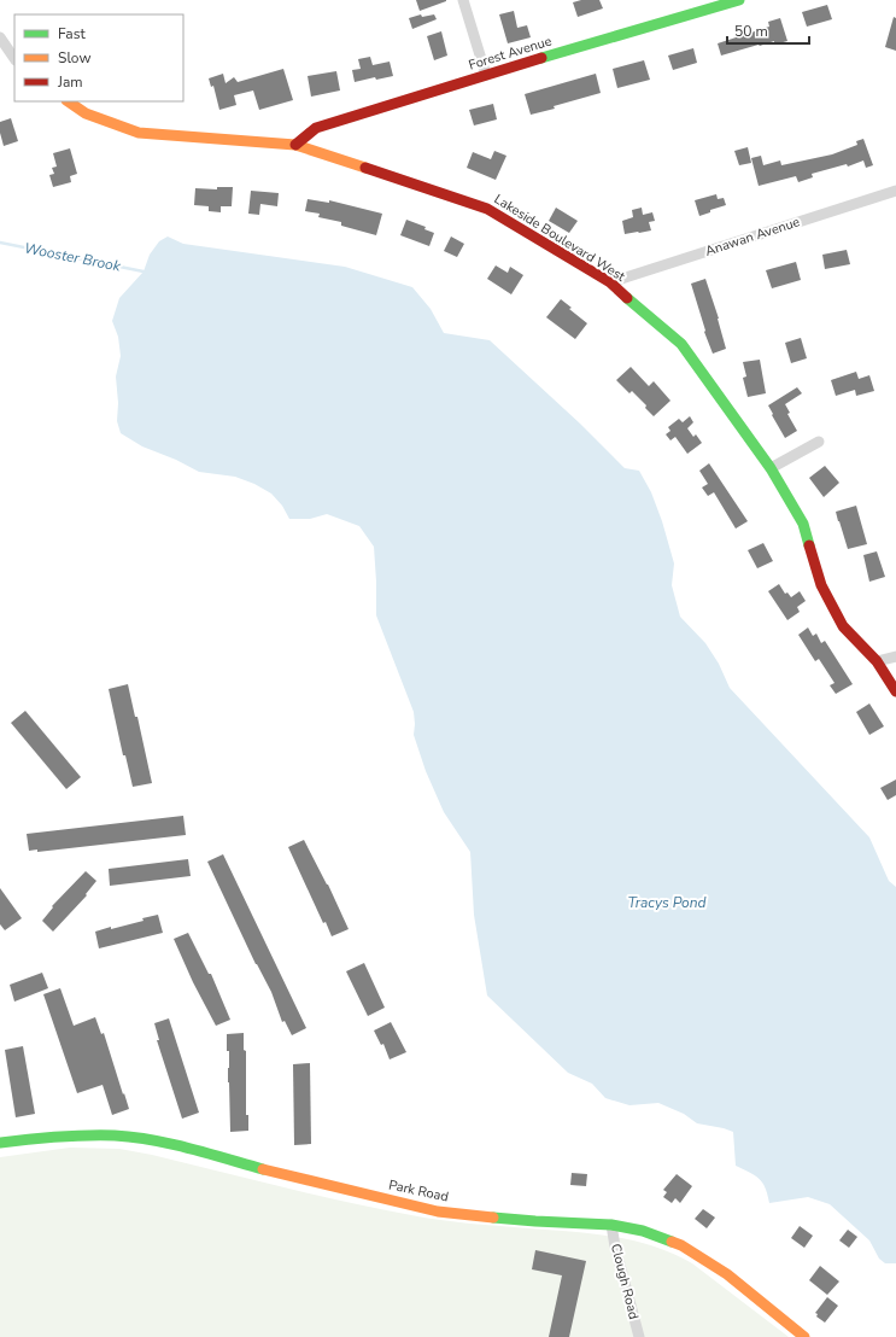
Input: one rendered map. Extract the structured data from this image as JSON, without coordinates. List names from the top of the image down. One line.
{"streets":{"street":["Forest Avenue","Anawan Avenue","Lakeside Boulevard West","Park Road","Clough Road"]},"crossings":[["Forest Avenue","Lakeside Boulevard West"],["Anawan Avenue","Lakeside Boulevard West"],["Park Road","Clough Road"]],"water":["Wooster Brook","Tracys Pond"],"legend":["Fast","Slow","Jam"],"scale_bar":"50 m"}
